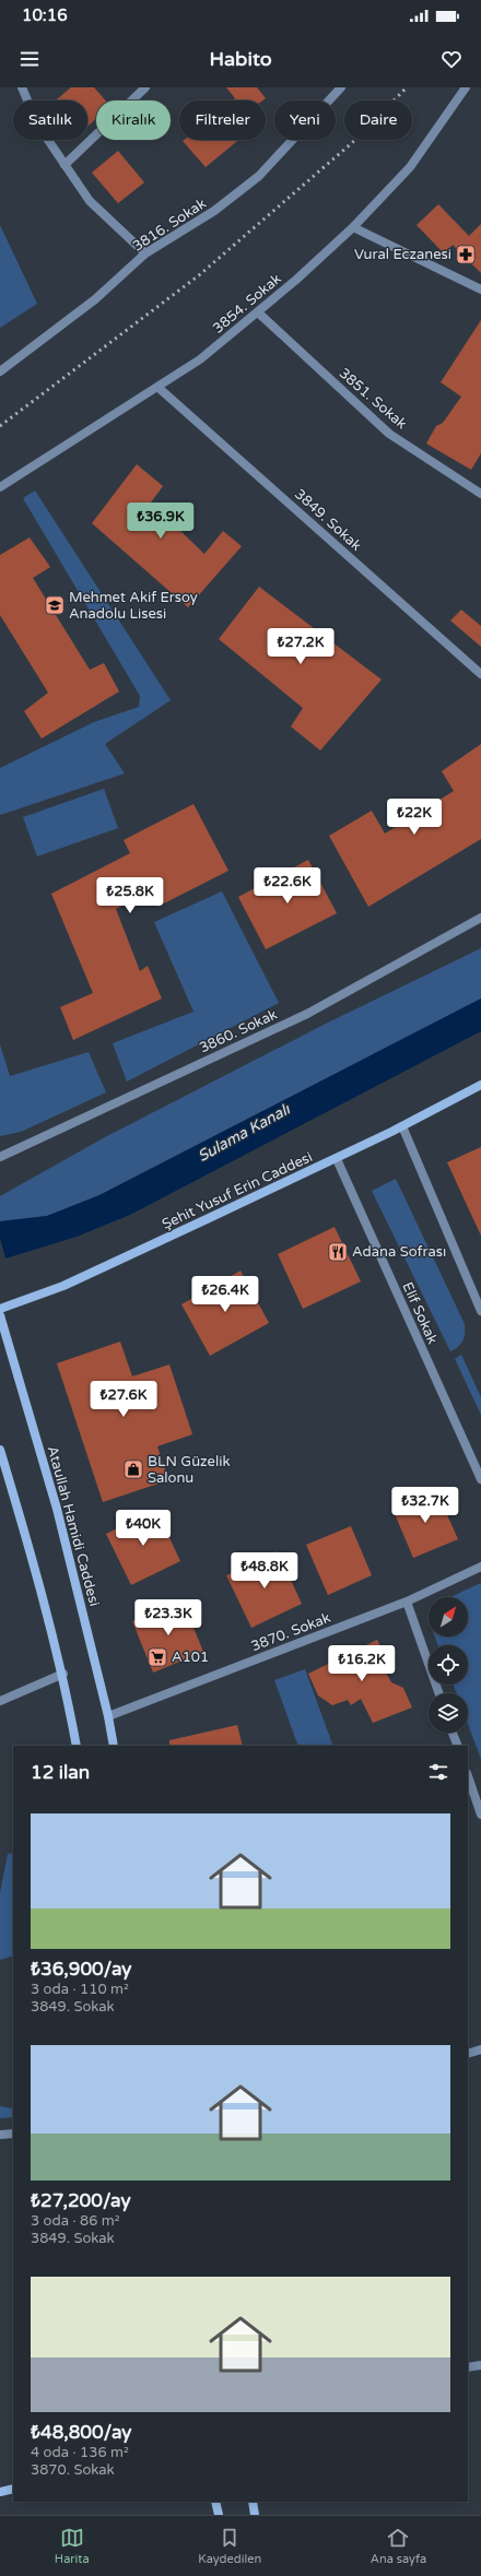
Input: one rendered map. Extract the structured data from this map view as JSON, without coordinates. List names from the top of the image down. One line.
{"streets":{"street":["3816. Sokak","3854. Sokak","3851. Sokak","3849. Sokak","3860. Sokak","Şehit Yusuf Erin Caddesi","Elif Sokak","Ataullah Hamidi Caddesi","3870. Sokak"]},"crossings":[["3854. Sokak","3851. Sokak"],["3854. Sokak","3849. Sokak"],["Şehit Yusuf Erin Caddesi","Elif Sokak"],["Ataullah Hamidi Caddesi","3870. Sokak"]],"water":["Sulama Kanalı"],"places":{"pharmacy":["Vural Eczanesi"],"school or university":["Mehmet Akif Ersoy Anadolu Lisesi"],"restaurant":["Adana Sofrası"],"shop":["BLN Güzelik Salonu"],"supermarket":["A101"]},"north":"top right","page":{"status":"10:16","header":"Habito","chip":["Satılık","Kiralık","Filtreler","Yeni","Daire"],"price":["₺36.9K","₺27.2K","₺22K","₺22.6K","₺25.8K","₺26.4K","₺27.6K","₺32.7K","₺40K","₺48.8K","₺23.3K","₺16.2K"],"heading":"12 ilan","list":[{"name":"₺36,900/ay","note":"3 oda · 110 m² · 3849. Sokak"},{"name":"₺27,200/ay","note":"3 oda · 86 m² · 3849. Sokak"},{"name":"₺48,800/ay","note":"4 oda · 136 m² · 3870. Sokak"}],"tabs":["Harita","Kaydedilen","Ana sayfa"]}}
